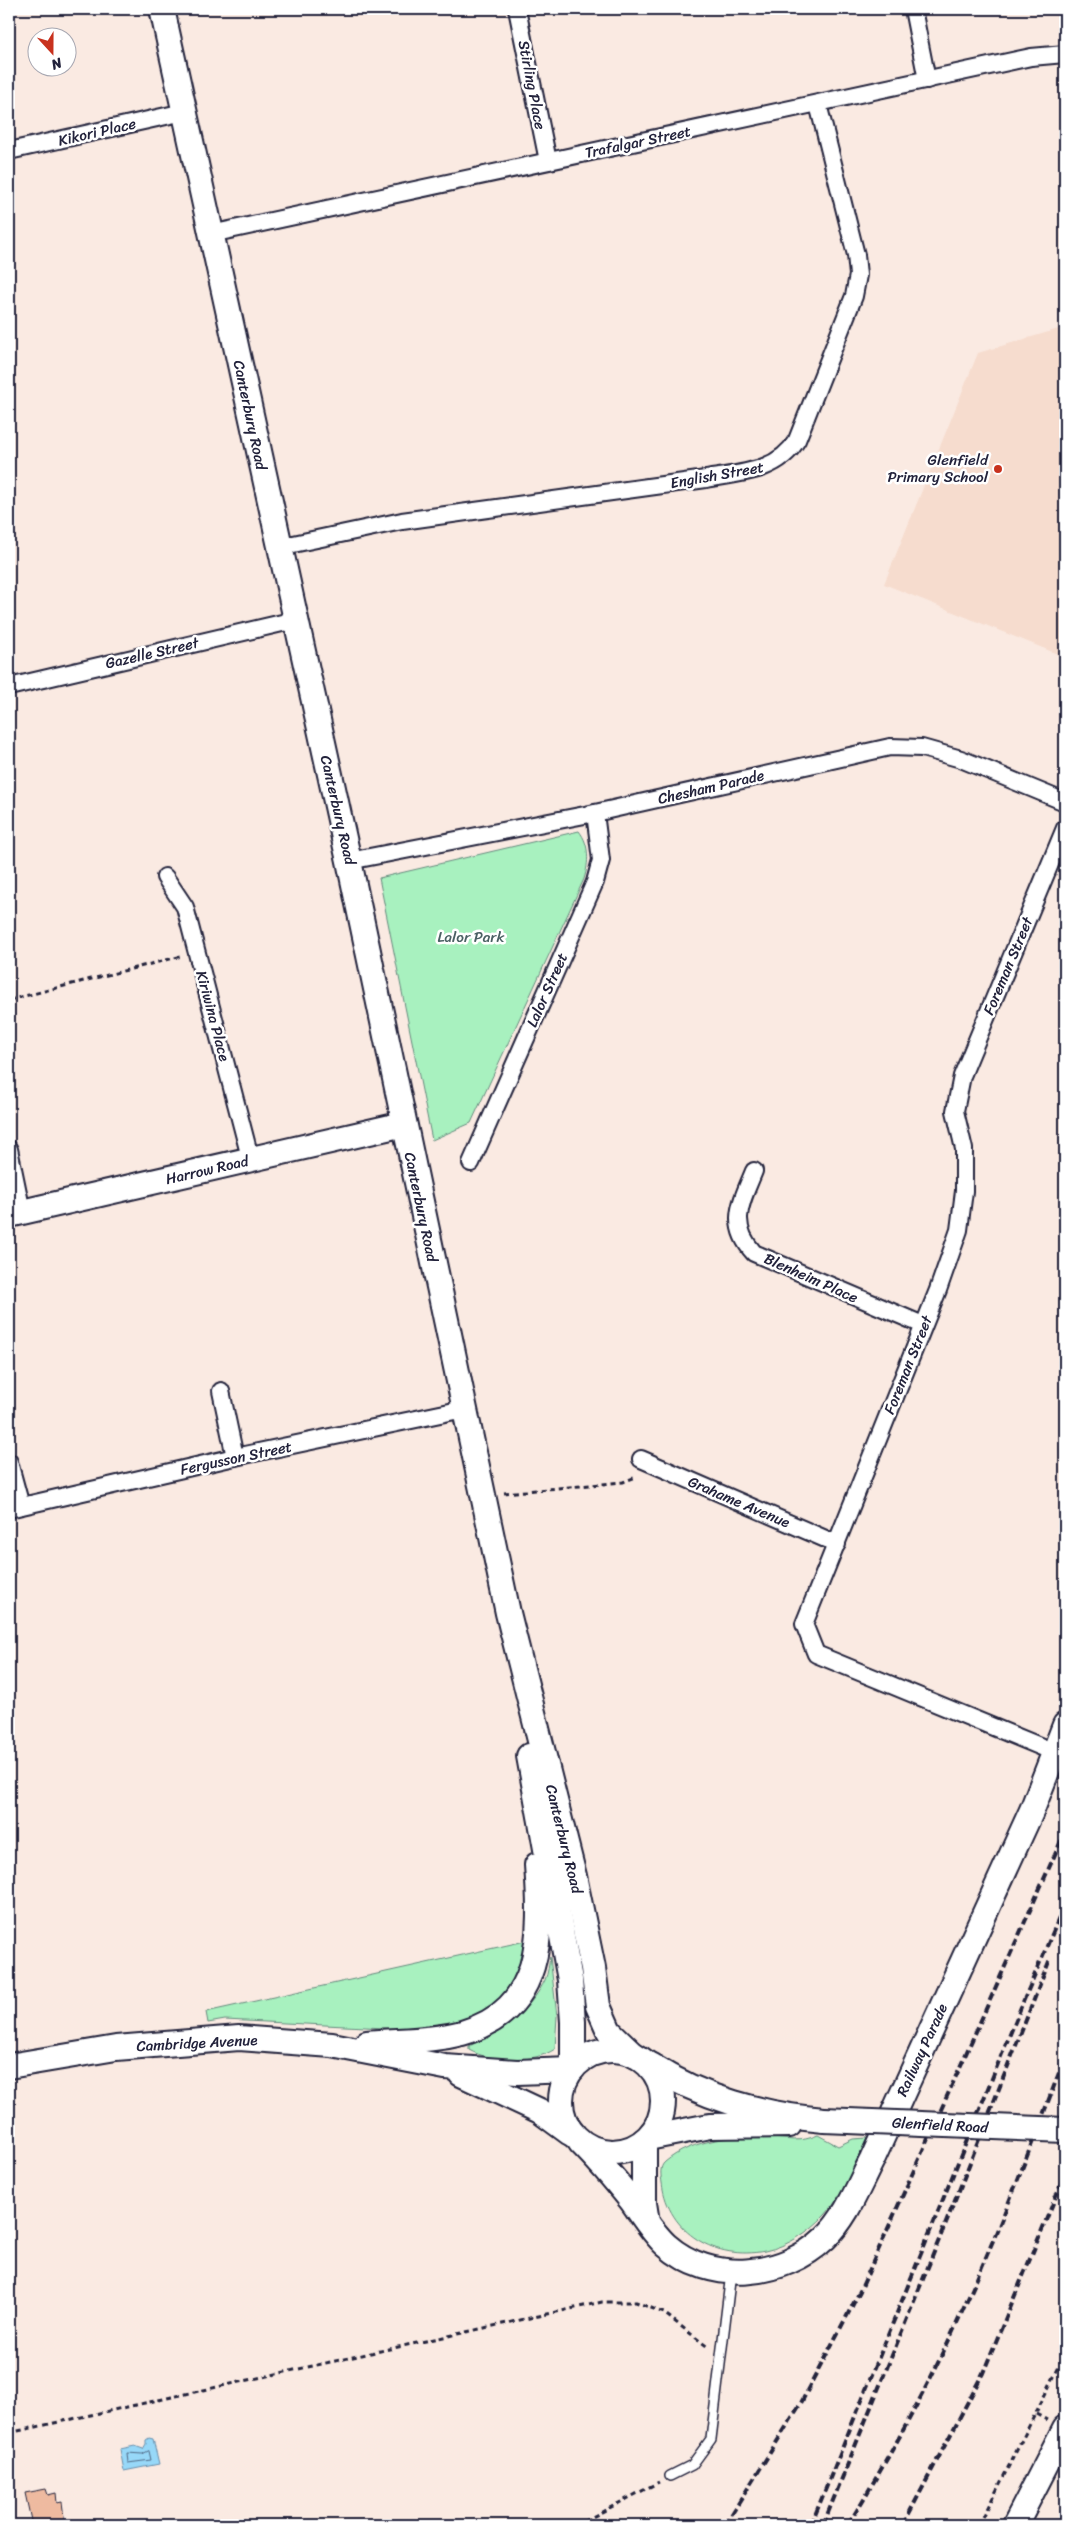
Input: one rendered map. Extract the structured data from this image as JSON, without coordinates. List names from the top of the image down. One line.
{"streets":{"main road":["Canterbury Road","Harrow Road","Cambridge Avenue","Railway Parade","Glenfield Road"],"street":["Stirling Place","Kikori Place","Trafalgar Street","English Street","Gazelle Street","Chesham Parade","Foreman Street","Lalor Street","Kiriwina Place","Blenheim Place","Fergusson Street","Grahame Avenue"]},"crossings":[["Stirling Place","Trafalgar Street"],["Kikori Place","Canterbury Road"],["Trafalgar Street","Canterbury Road"],["Trafalgar Street","English Street"],["Canterbury Road","English Street"],["Canterbury Road","Gazelle Street"],["Canterbury Road","Chesham Parade"],["Canterbury Road","Harrow Road"],["Canterbury Road","Fergusson Street"],["Canterbury Road","Cambridge Avenue"],["Canterbury Road","Railway Parade"],["Canterbury Road","Glenfield Road"],["Chesham Parade","Lalor Street"],["Foreman Street","Blenheim Place"],["Foreman Street","Grahame Avenue"],["Foreman Street","Railway Parade"],["Kiriwina Place","Harrow Road"],["Cambridge Avenue","Railway Parade"],["Cambridge Avenue","Glenfield Road"],["Railway Parade","Glenfield Road"]],"parks":["Lalor Park"],"places":["Glenfield Primary School"],"north":"bottom"}
